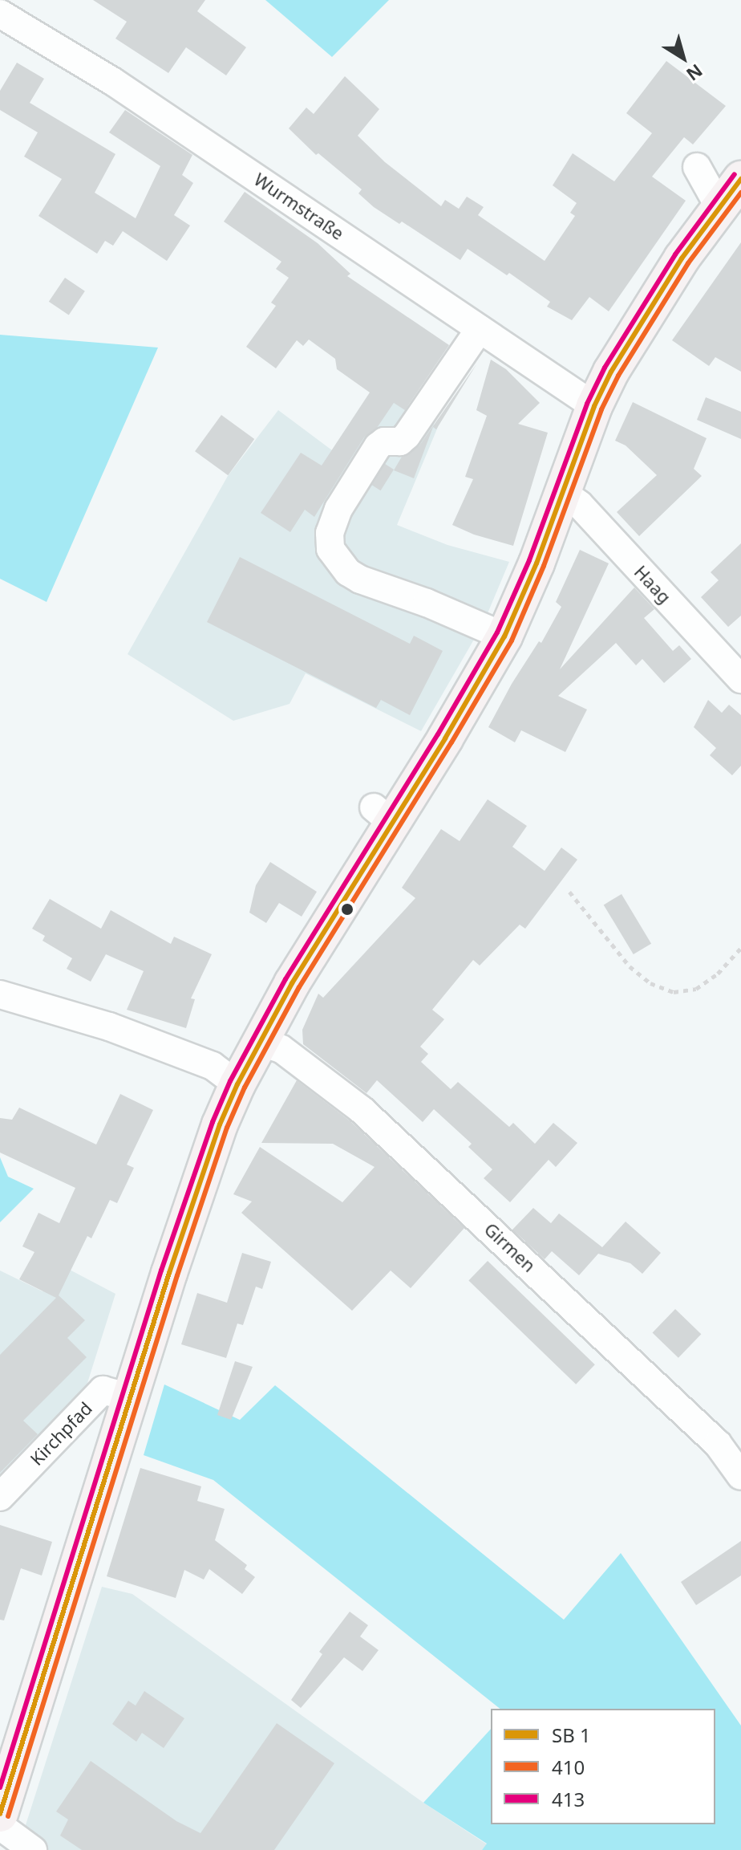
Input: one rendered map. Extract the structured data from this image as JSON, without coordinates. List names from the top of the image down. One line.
{"streets":{"street":["Wurmstraße","Haag","Girmen","Kirchpfad"]},"lines":["transit line 413","transit line 410"],"legend":["SB 1","410","413"],"north":"bottom right"}
